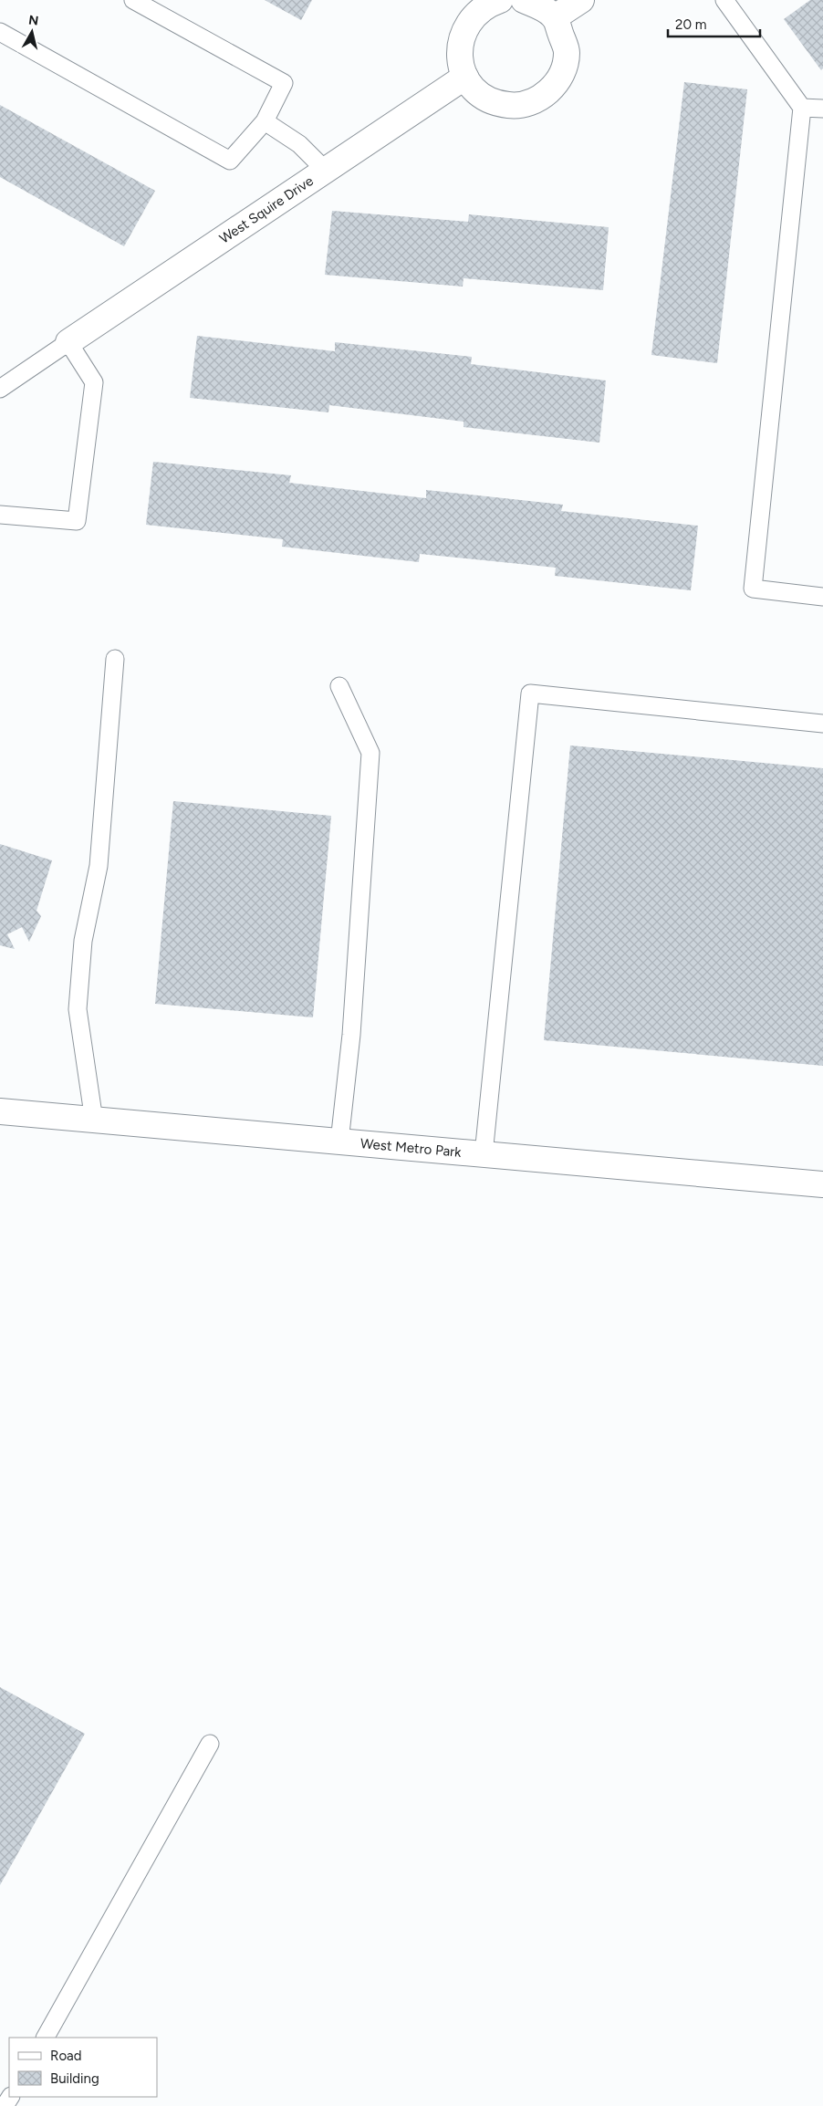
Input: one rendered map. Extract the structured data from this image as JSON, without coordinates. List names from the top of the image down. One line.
{"streets":{"street":["West Squire Drive","West Metro Park"]},"legend":["Road","Building"],"scale_bar":"20 m","north":"top"}
